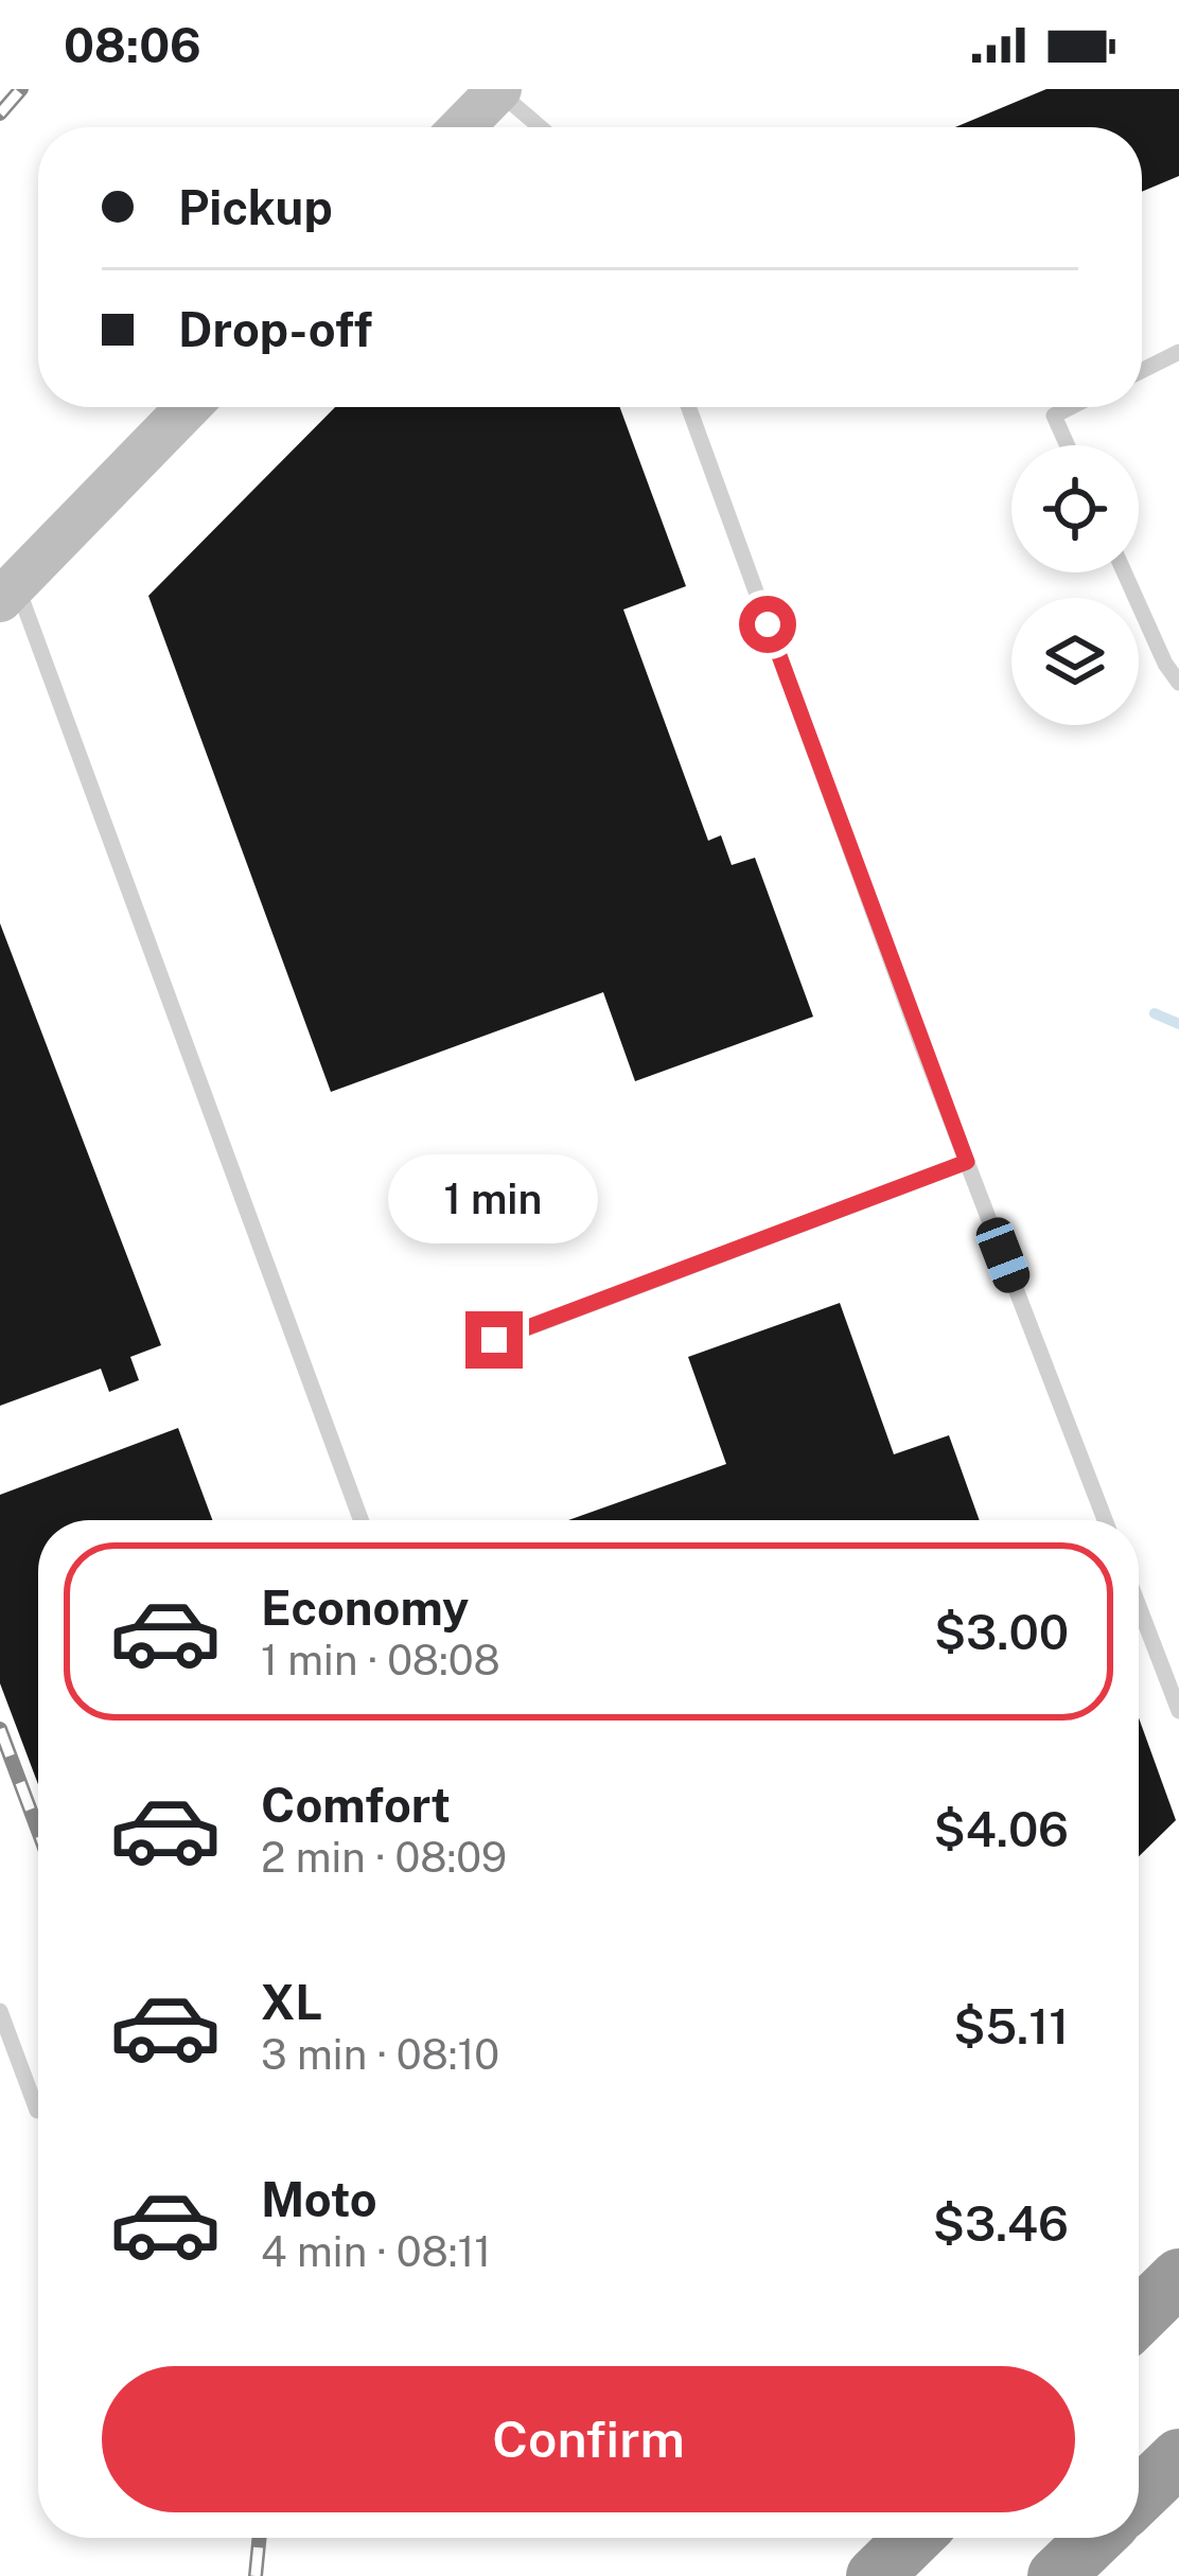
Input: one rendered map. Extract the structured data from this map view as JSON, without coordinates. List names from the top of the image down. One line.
{"page":{"status":"08:06","banner":["Pickup","Drop-off"],"bubble":"1 min","list":[{"name":"Economy","note":"1 min · 08:08","value":"$3.00"},{"name":"Comfort","note":"2 min · 08:09","value":"$4.06"},{"name":"XL","note":"3 min · 08:10","value":"$5.11"},{"name":"Moto","note":"4 min · 08:11","value":"$3.46"}],"buttons":"Confirm"}}
